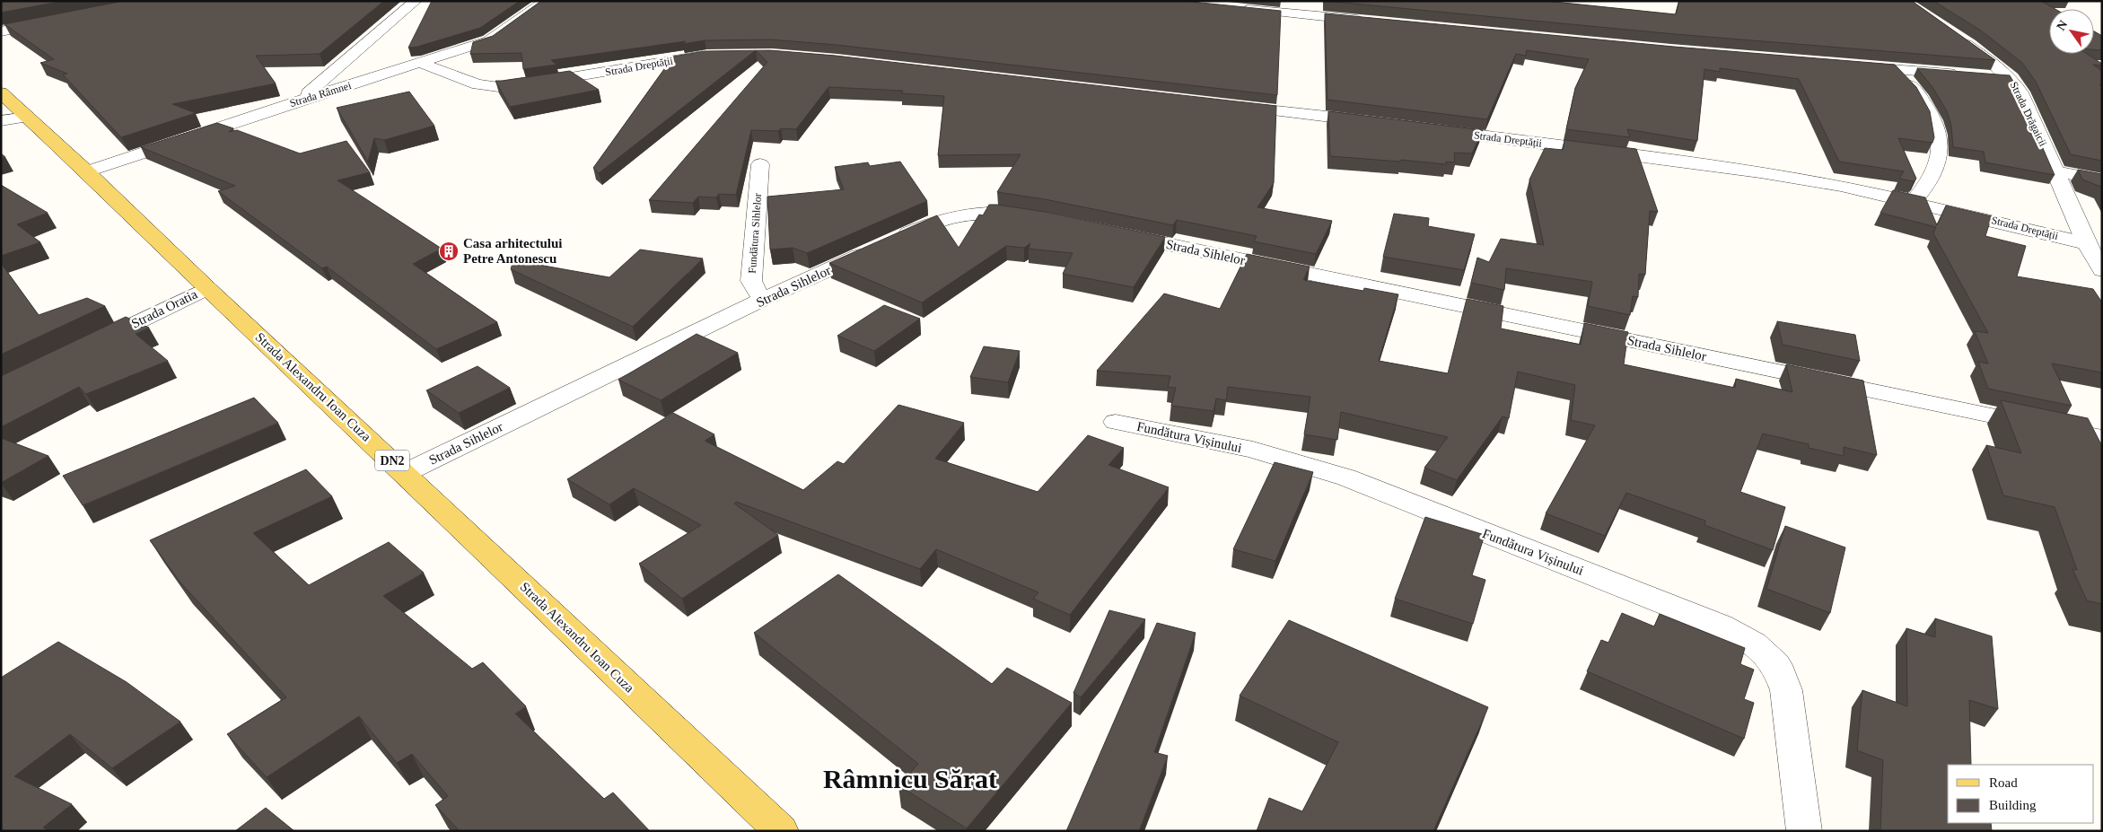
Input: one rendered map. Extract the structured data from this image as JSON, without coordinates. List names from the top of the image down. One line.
{"streets":{"main road":["Strada Alexandru Ioan Cuza","DN2"],"street":["Strada Dreptății","Strada Râmnei","Strada Drăgaicii","Fundătura Sihlelor","Strada Sihlelor","Strada Oratia","Fundătura Vișinului"]},"crossings":[["Strada Dreptății","Strada Râmnei"],["Strada Dreptății","Strada Drăgaicii"],["Strada Râmnei","Strada Alexandru Ioan Cuza"],["Fundătura Sihlelor","Strada Sihlelor"],["Strada Sihlelor","Strada Alexandru Ioan Cuza"],["Strada Oratia","Strada Alexandru Ioan Cuza"]],"districts":["Râmnicu Sărat"],"places":{"building":["Casa arhitectului Petre Antonescu"]},"legend":["Road","Building"],"north":"top left"}
